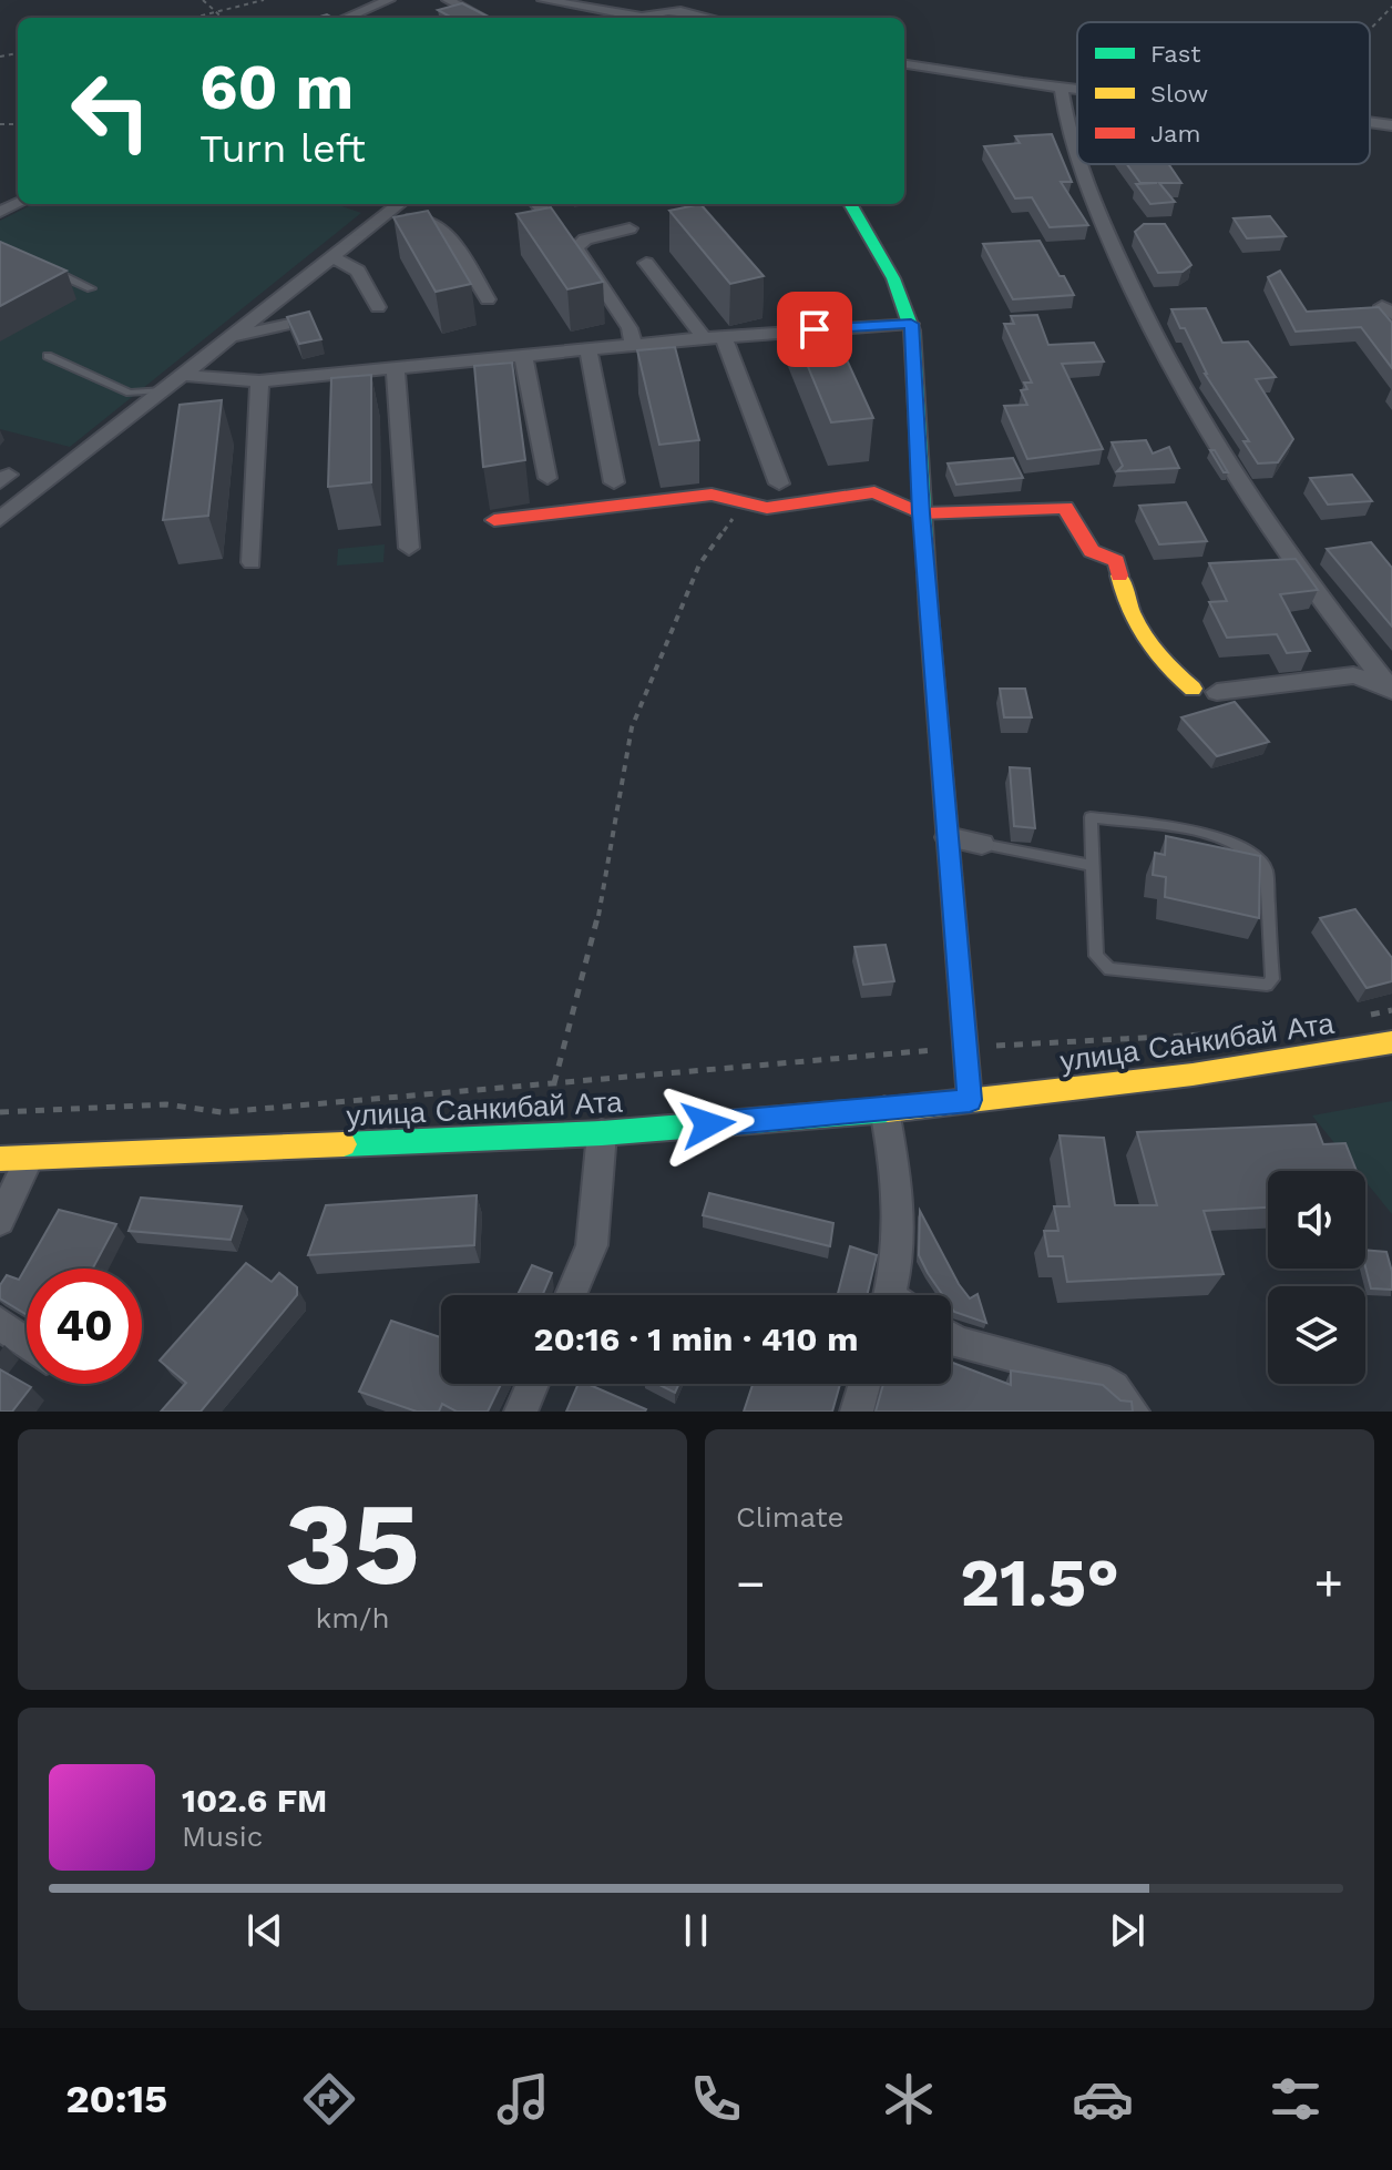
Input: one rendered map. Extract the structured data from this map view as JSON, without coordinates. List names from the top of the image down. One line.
{"streets":{"street":["улица Санкибай Ата"]},"legend":["Fast","Slow","Jam"],"page":{"turn":["60 m","Turn left"],"limit":"40","trip":"20:16 · 1 min · 410 m","tile":[["35","km/h"],"Climate"],"heat":["−","21.5°","+"],"song":["102.6 FM","Music"],"tabs":"20:15"}}
